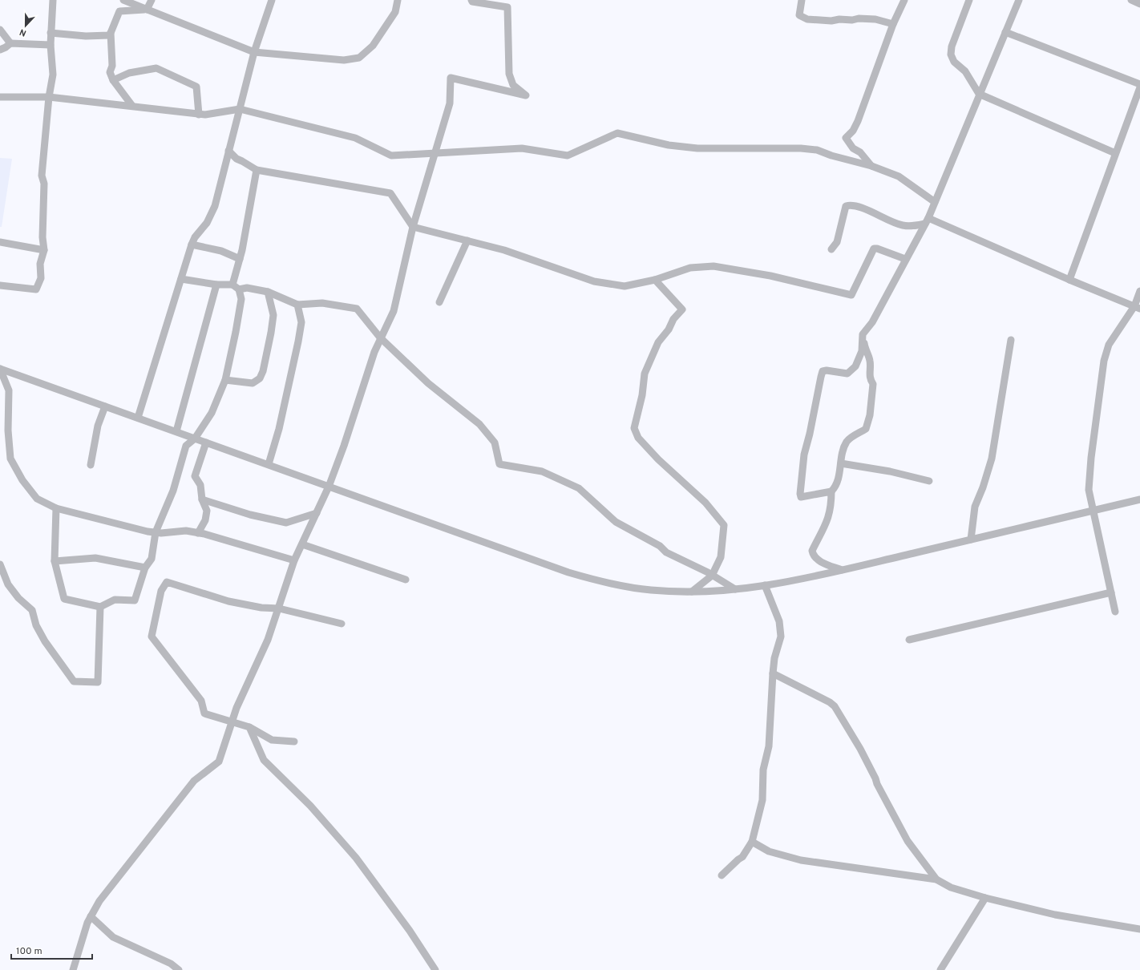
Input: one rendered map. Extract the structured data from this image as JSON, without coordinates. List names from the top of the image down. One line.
{"scale_bar":"100 m","north":"bottom"}
